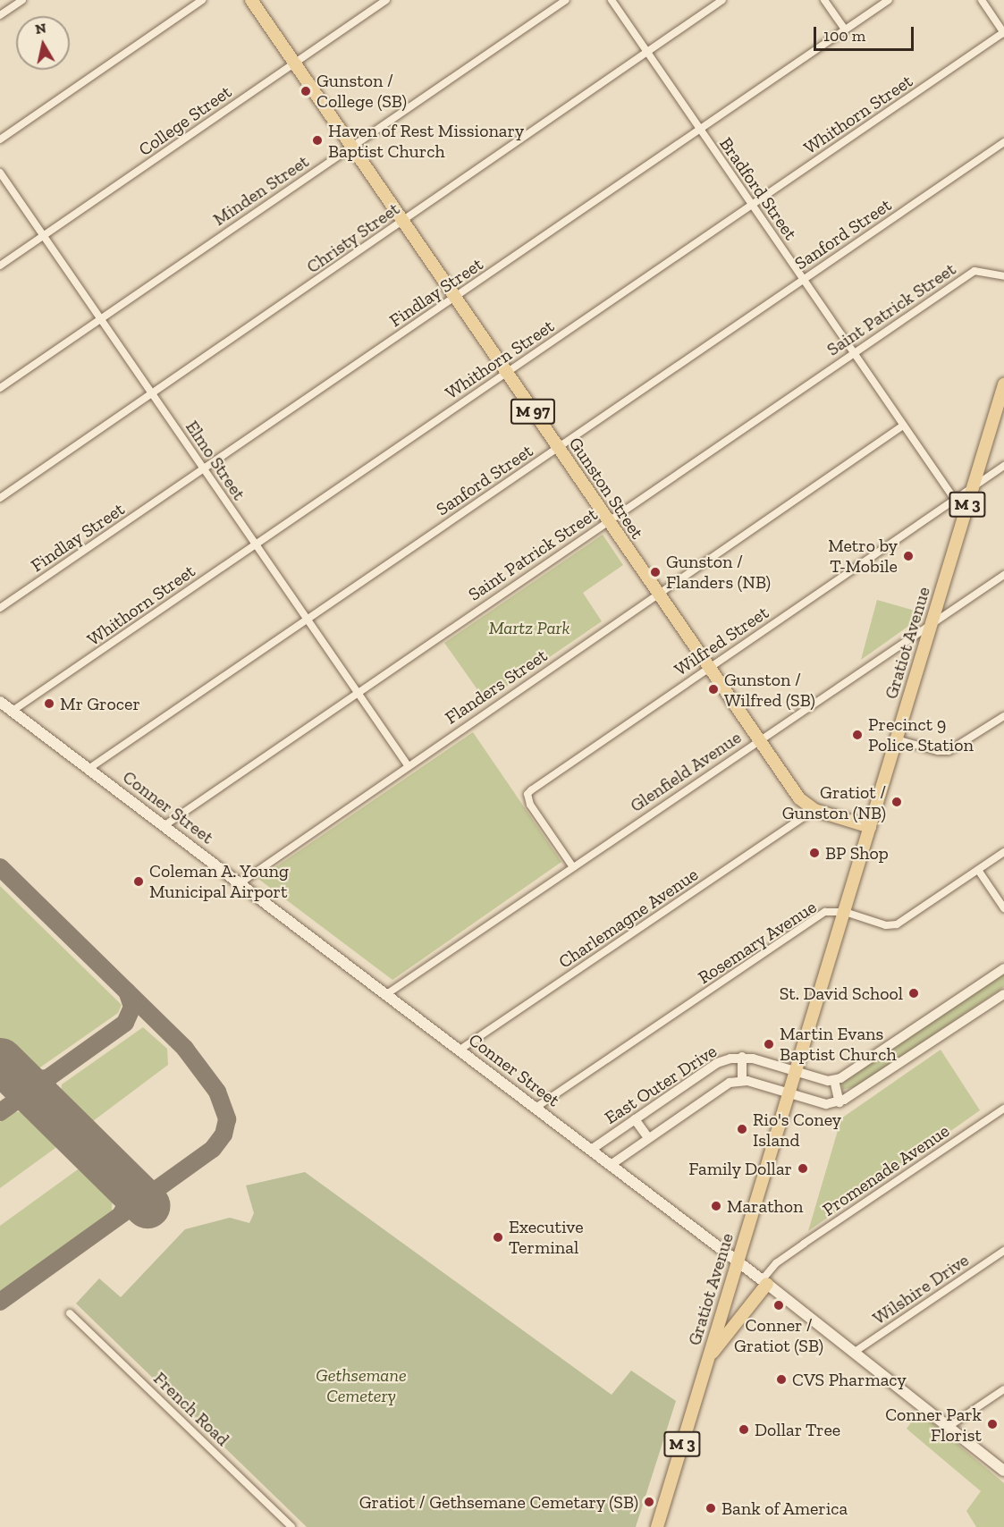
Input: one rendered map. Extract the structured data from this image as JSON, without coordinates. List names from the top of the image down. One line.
{"streets":{"main road":["M 97","Gunston Street","M 3","Gratiot Avenue","Conner Street"],"street":["Whithorn Street","College Street","Bradford Street","Minden Street","Sanford Street","Christy Street","Findlay Street","Saint Patrick Street","Elmo Street","Wilfred Street","Flanders Street","Glenfield Avenue","Charlemagne Avenue","Rosemary Avenue","East Outer Drive","Promenade Avenue","Wilshire Drive","French Road"]},"crossings":[["Whithorn Street","Bradford Street"],["Whithorn Street","Elmo Street"],["Whithorn Street","Gunston Street"],["Whithorn Street","Conner Street"],["College Street","Elmo Street"],["College Street","Gunston Street"],["Bradford Street","Sanford Street"],["Bradford Street","Christy Street"],["Bradford Street","Findlay Street"],["Bradford Street","Saint Patrick Street"],["Bradford Street","Wilfred Street"],["Bradford Street","Flanders Street"],["Minden Street","Elmo Street"],["Minden Street","Gunston Street"],["Sanford Street","Elmo Street"],["Sanford Street","Gunston Street"],["Sanford Street","Conner Street"],["Christy Street","Elmo Street"],["Christy Street","Gunston Street"],["Findlay Street","Elmo Street"],["Findlay Street","Gunston Street"],["Saint Patrick Street","Elmo Street"],["Saint Patrick Street","Gunston Street"],["Saint Patrick Street","Conner Street"],["Elmo Street","Flanders Street"],["Gunston Street","Wilfred Street"],["Gunston Street","Gratiot Avenue"],["Gunston Street","Flanders Street"],["Gunston Street","Glenfield Avenue"],["Gunston Street","Charlemagne Avenue"],["Wilfred Street","Gratiot Avenue"],["Wilfred Street","Glenfield Avenue"],["Gratiot Avenue","Glenfield Avenue"],["Gratiot Avenue","Conner Street"],["Gratiot Avenue","Rosemary Avenue"],["Gratiot Avenue","East Outer Drive"],["Flanders Street","Conner Street"],["Glenfield Avenue","Conner Street"],["Conner Street","Charlemagne Avenue"],["Conner Street","Rosemary Avenue"],["Conner Street","East Outer Drive"],["Conner Street","Promenade Avenue"],["Conner Street","Wilshire Drive"]],"parks":["Martz Park","Gethsemane Cemetery"],"places":["Gunston / College (SB)","Haven of Rest Missionary Baptist Church","Metro by T-Mobile","Gunston / Flanders (NB)","Gunston / Wilfred (SB)","Mr Grocer","Precinct 9 Police Station","Gratiot / Gunston (NB)","BP Shop","Coleman A. Young Municipal Airport","St. David School","Martin Evans Baptist Church","Rio's Coney Island","Family Dollar","Marathon","Executive Terminal","Conner / Gratiot (SB)","CVS Pharmacy","Conner Park Florist","Dollar Tree","Gratiot / Gethsemane Cemetary (SB)","Bank of America"],"scale_bar":"100 m","north":"top"}
